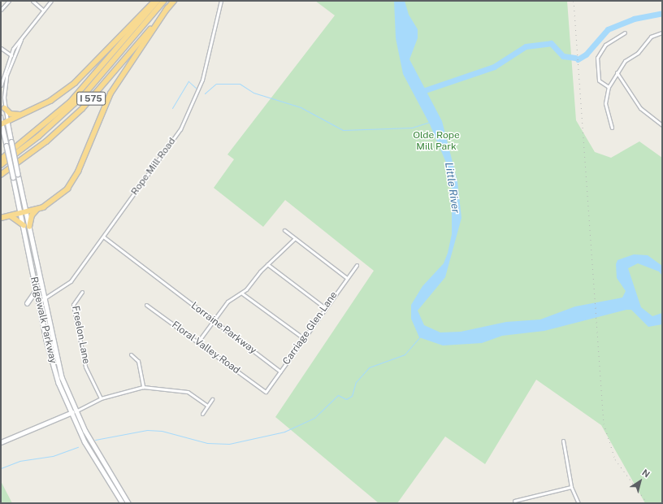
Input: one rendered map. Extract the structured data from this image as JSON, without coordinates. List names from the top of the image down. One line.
{"streets":{"highway":["I 575"],"main road":["Ridgewalk Parkway"],"street":["Rope Mill Road","Lorraine Parkway","Carriage Glen Lane","Freelon Lane","Floral Valley Road"]},"crossings":[["Rope Mill Road","Ridgewalk Parkway"],["Rope Mill Road","Lorraine Parkway"],["Lorraine Parkway","Carriage Glen Lane"],["Carriage Glen Lane","Floral Valley Road"]],"water":["Little River"],"parks":["Olde Rope Mill Park"],"north":"top right"}
